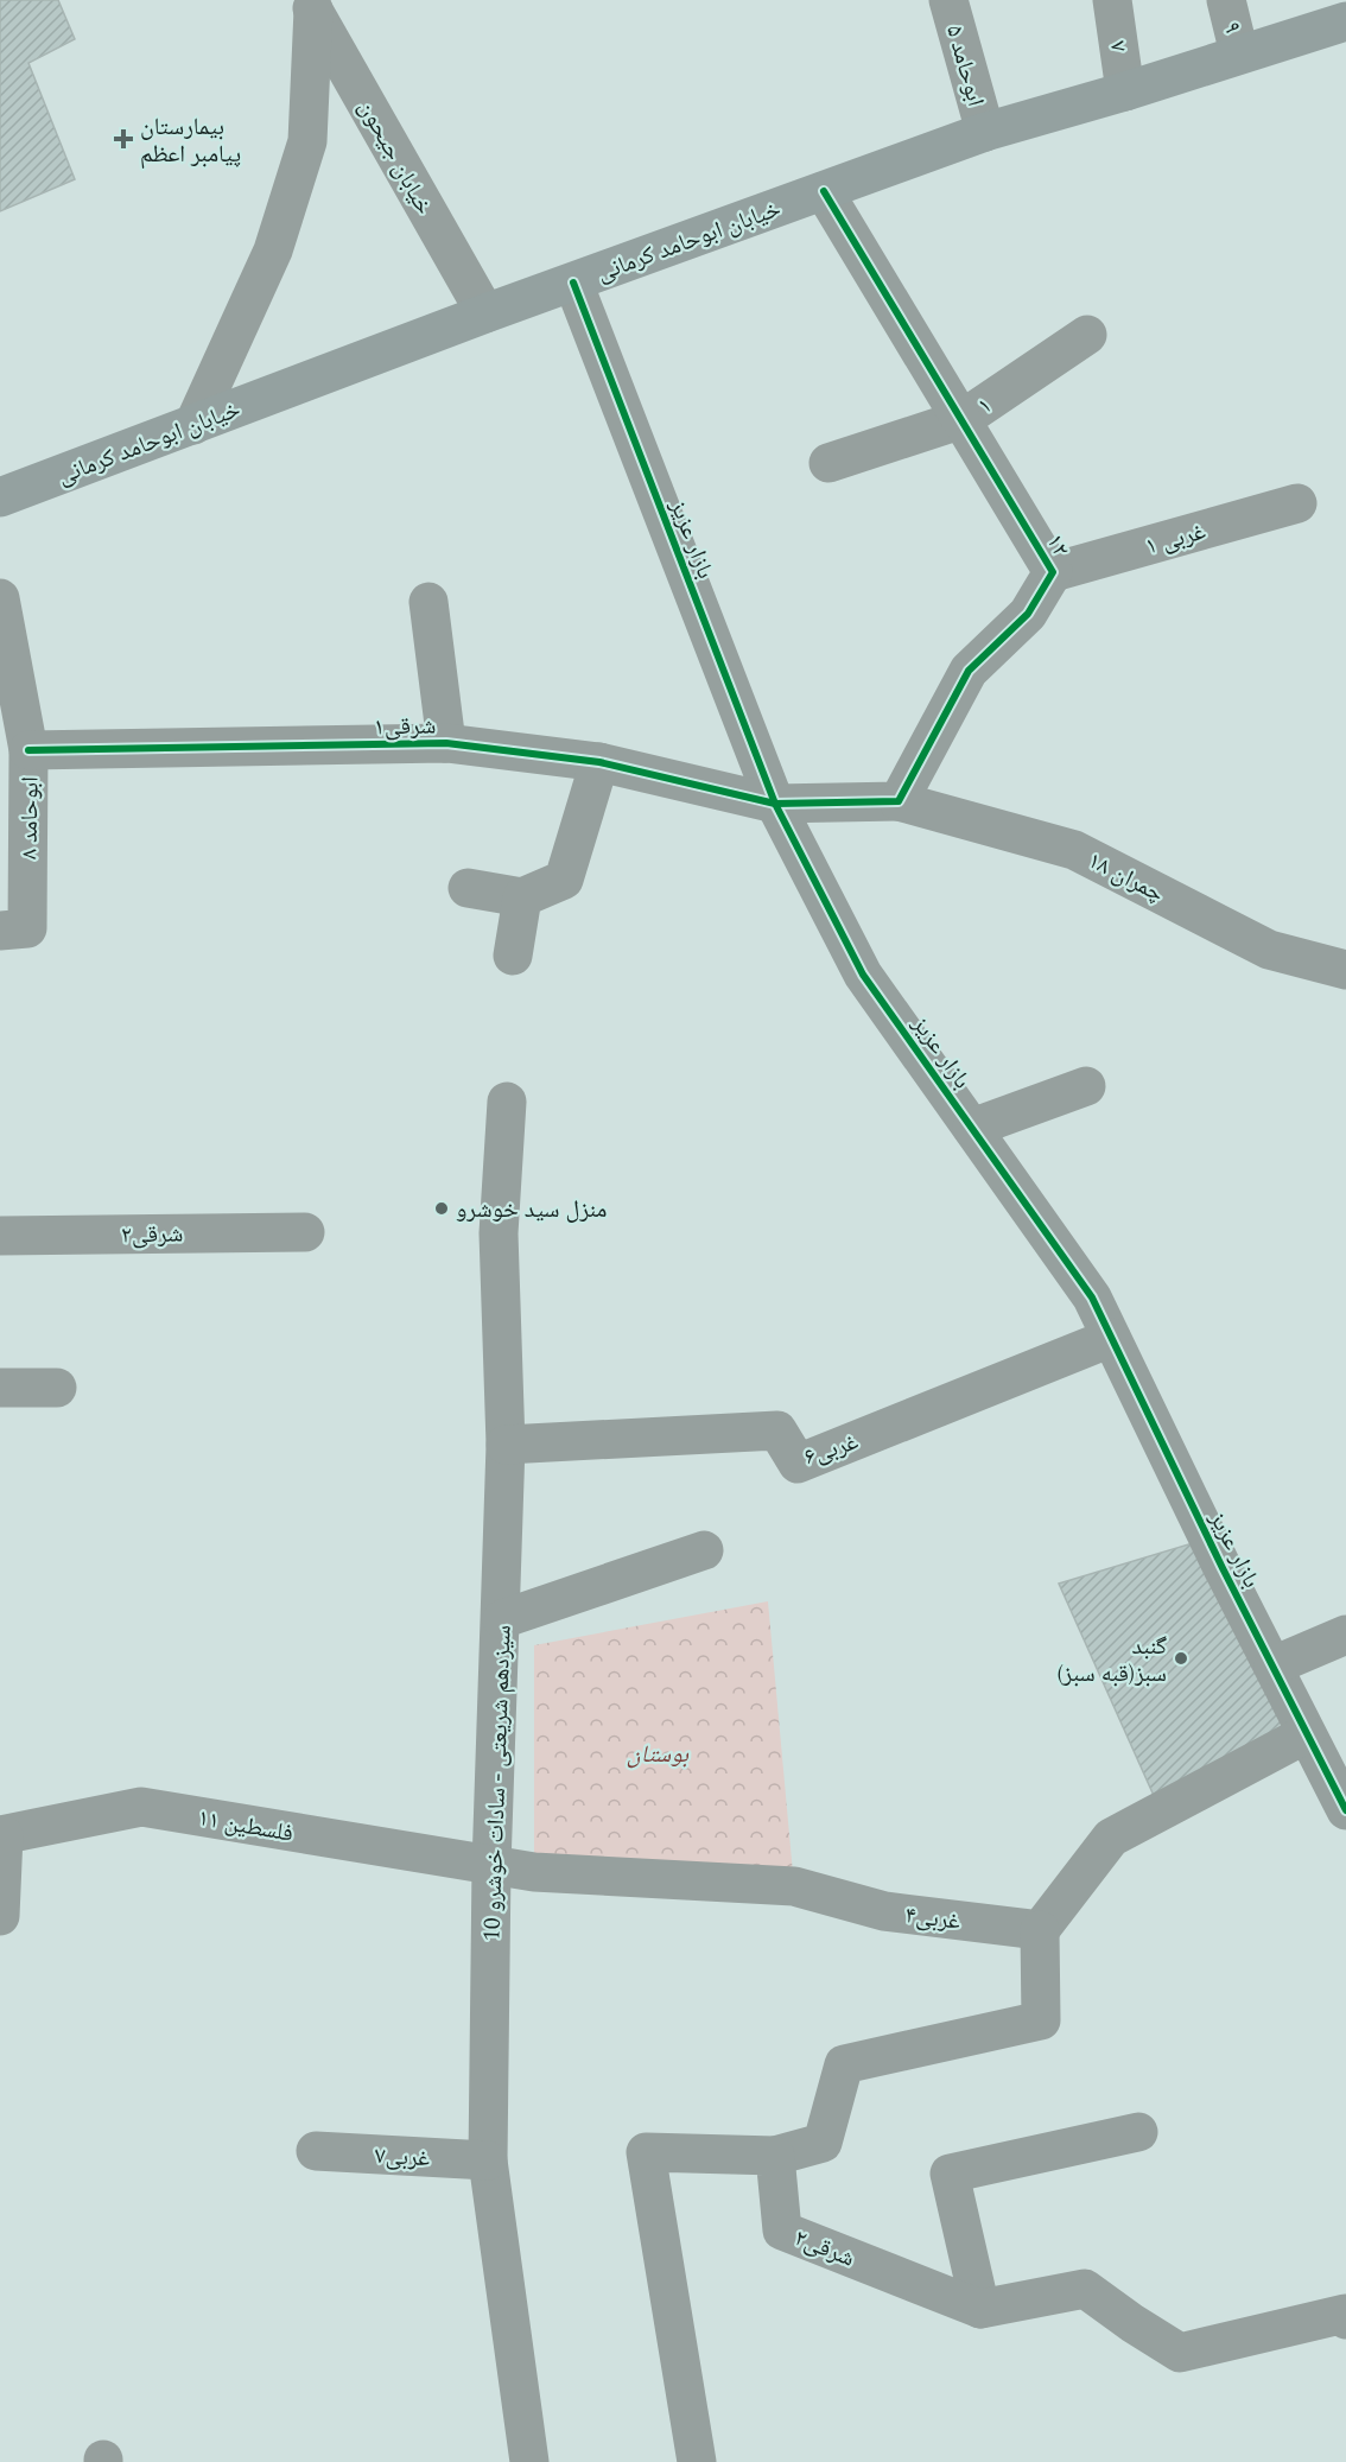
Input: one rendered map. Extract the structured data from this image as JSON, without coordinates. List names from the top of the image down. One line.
{"streets":{"main road":["خیابان ابوحامد کرمانی"],"street":["۹","۷","ابوحامد ۵","خیابان جیحون","۱","۱ غربی","بازار عزیز","۱۲","شرقی۱","ابوحامد ۸","چمران ۱۸","شرقی۲","غربی۶","سیزدهم شریعتی - سادات خوشرو 10","فلسطین ۱۱","غربی۴","غربی۷"]},"crossings":[["۹","خیابان ابوحامد کرمانی"],["۷","خیابان ابوحامد کرمانی"],["ابوحامد ۵","خیابان ابوحامد کرمانی"],["خیابان جیحون","خیابان ابوحامد کرمانی"],["خیابان ابوحامد کرمانی","بازار عزیز"],["خیابان ابوحامد کرمانی","۱۲"],["۱","۱۲"],["۱ غربی","۱۲"],["بازار عزیز","شرقی۱"],["بازار عزیز","غربی۶"],["۱۲","چمران ۱۸"],["شرقی۱","ابوحامد ۸"],["غربی۶","سیزدهم شریعتی - سادات خوشرو 10"],["سیزدهم شریعتی - سادات خوشرو 10","فلسطین ۱۱"],["سیزدهم شریعتی - سادات خوشرو 10","غربی۴"],["سیزدهم شریعتی - سادات خوشرو 10","غربی۷"],["فلسطین ۱۱","غربی۴"]],"parks":["بوستان"],"places":{"health":["بیمارستان پیامبر اعظم"],"other":["منزل سید خوشرو","گنبد سبز(قبه سبز)"]}}
